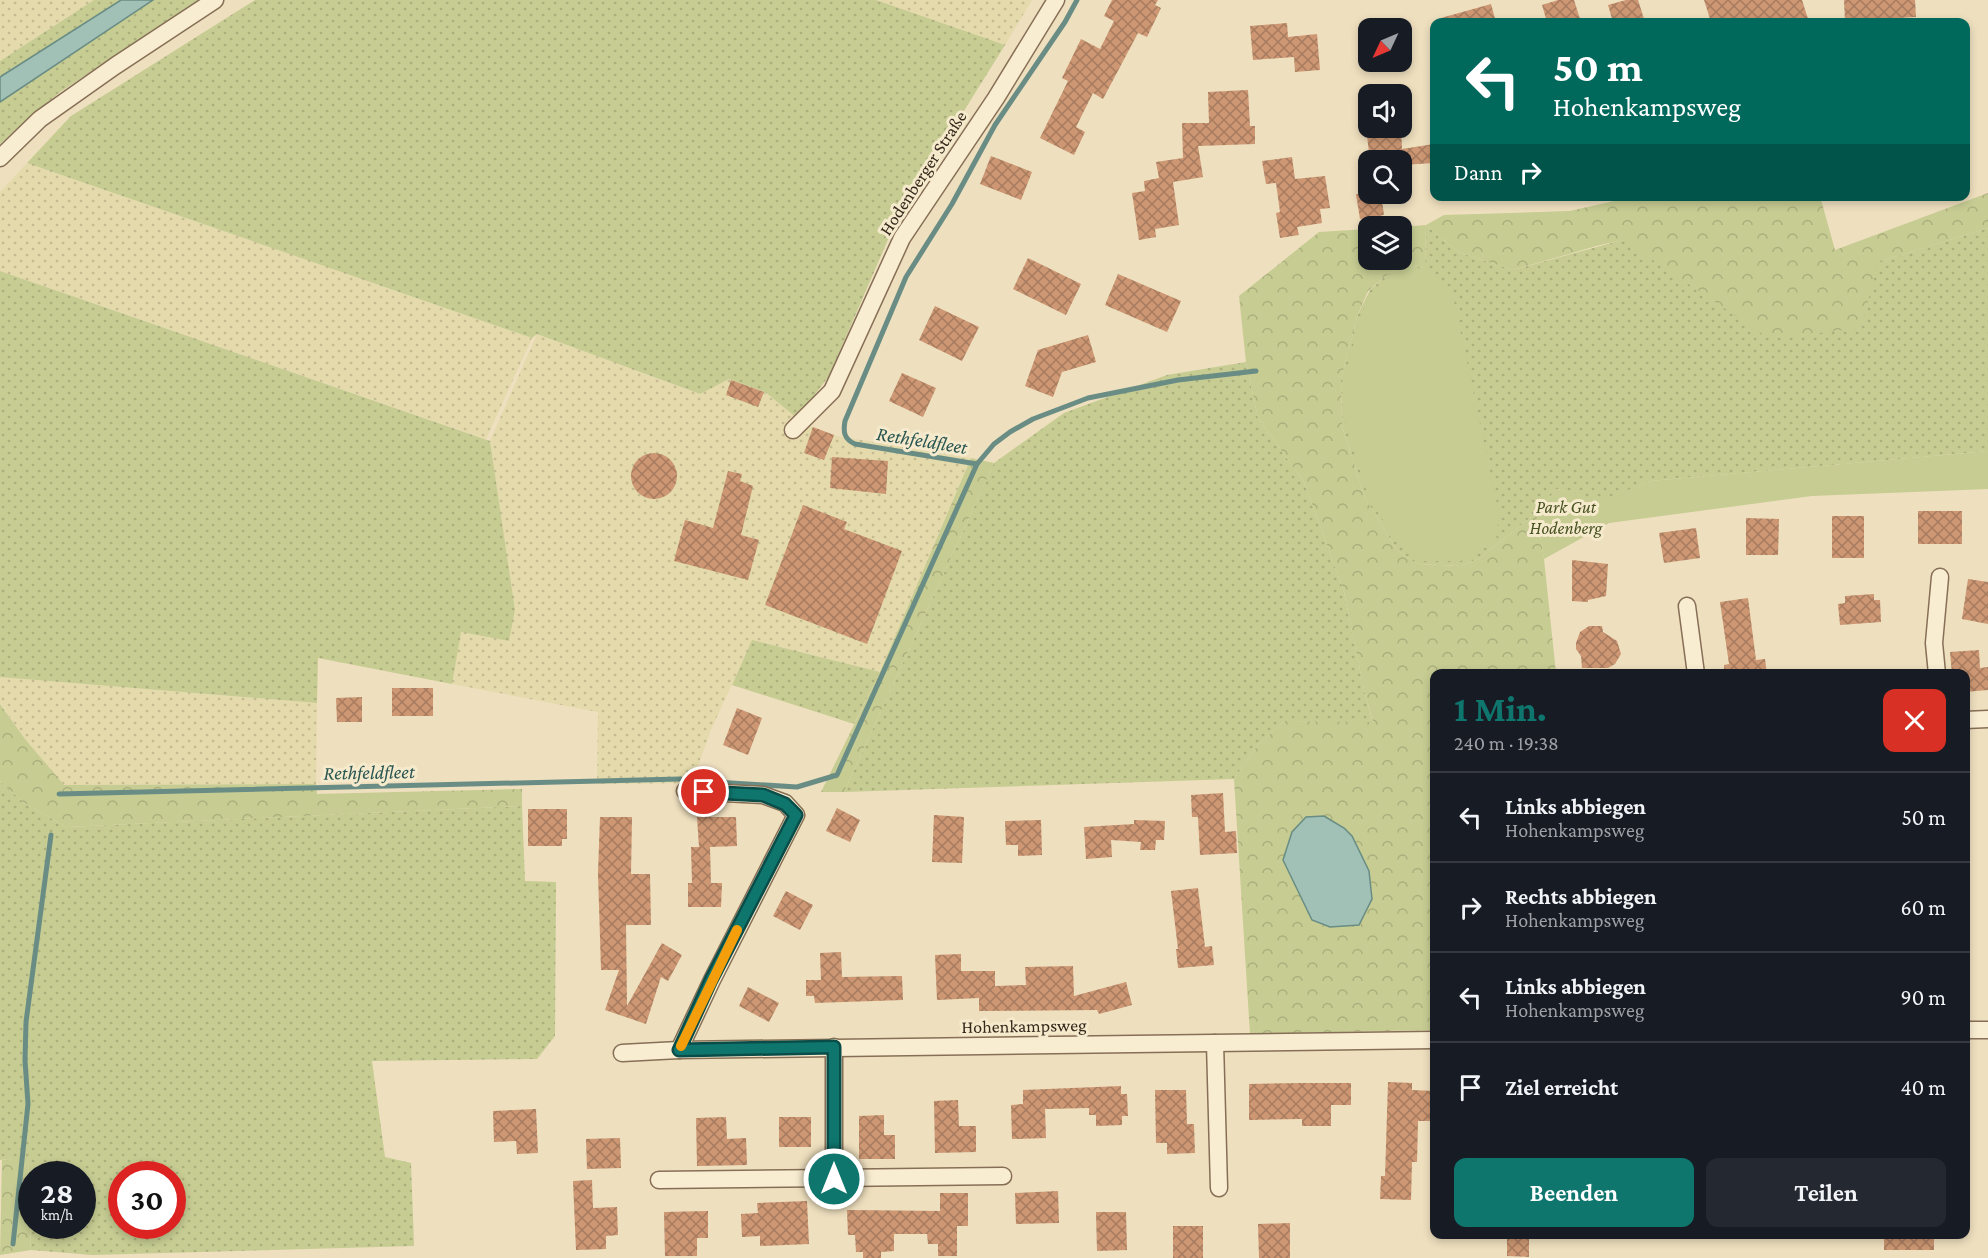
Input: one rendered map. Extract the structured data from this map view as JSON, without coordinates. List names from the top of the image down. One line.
{"streets":{"street":["Hodenberger Straße","Hohenkampsweg"]},"water":["Rethfeldfleet"],"parks":["Park Gut Hodenberg"],"north":"bottom left","page":{"turn":["50 m","Hohenkampsweg"],"then":"Dann","heading":["1 Min.","240 m · 19:38"],"list":[{"name":"Links abbiegen","note":"Hohenkampsweg","value":"50 m"},{"name":"Rechts abbiegen","note":"Hohenkampsweg","value":"60 m"},{"name":"Links abbiegen","note":"Hohenkampsweg","value":"90 m"},{"name":"Ziel erreicht","value":"40 m"}],"buttons":["Beenden","Teilen"],"speed":"28 km/h","limit":"30"}}
